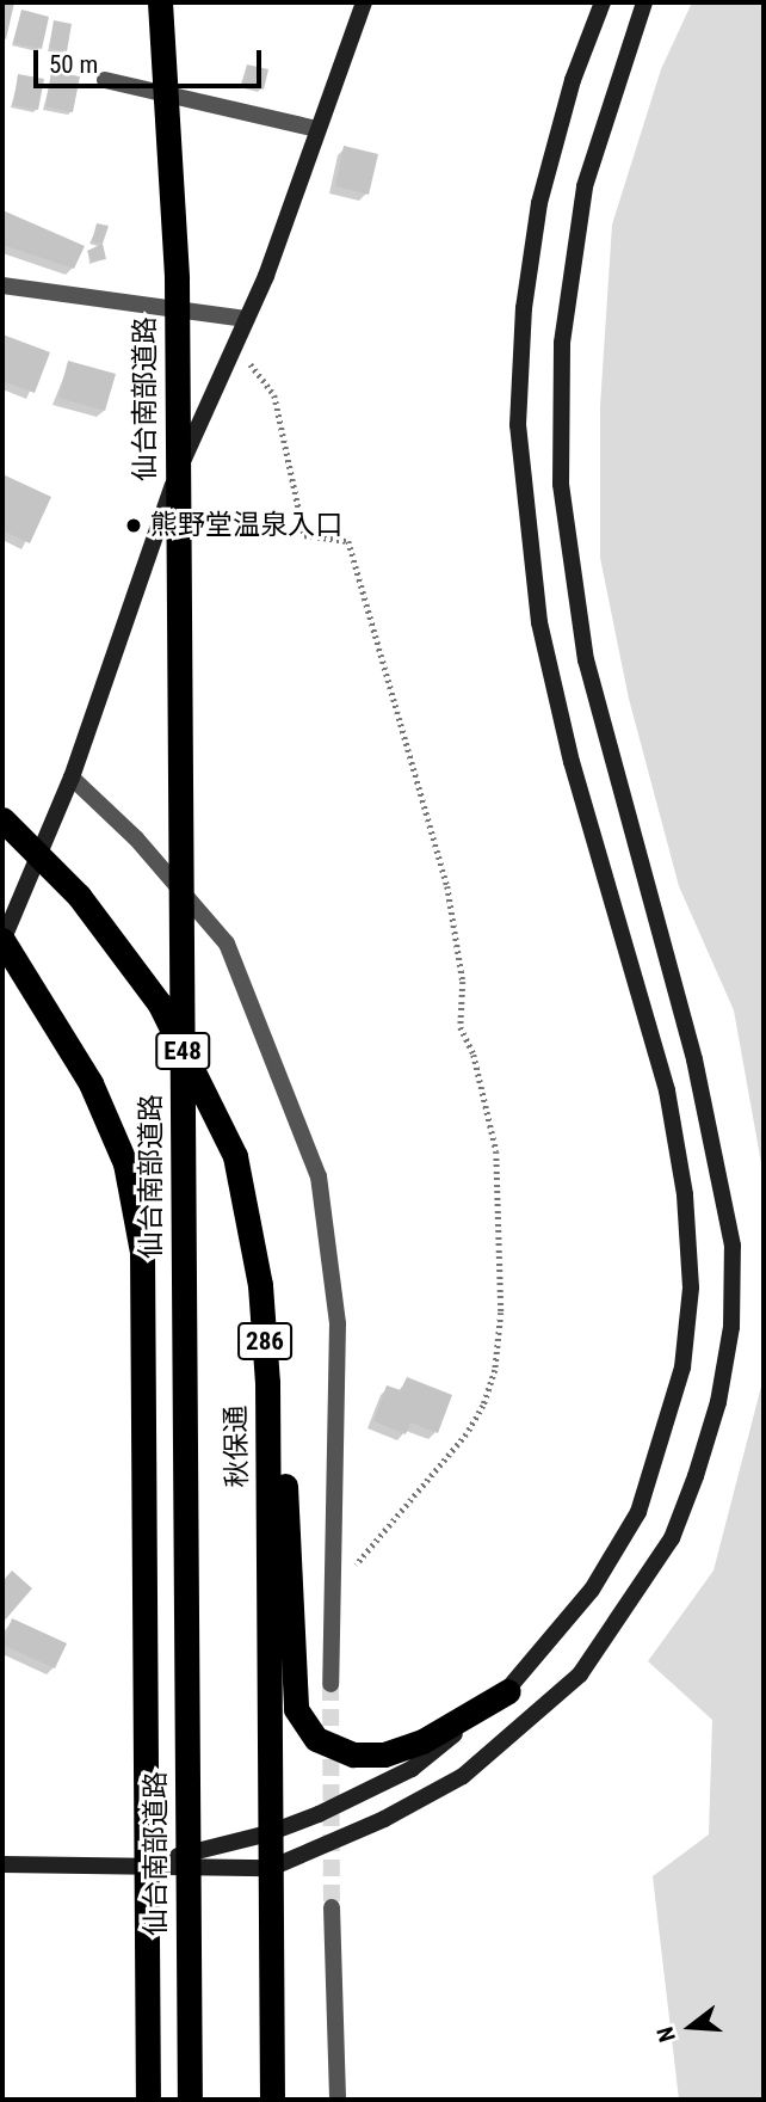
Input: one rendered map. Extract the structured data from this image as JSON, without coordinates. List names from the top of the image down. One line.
{"streets":{"highway":["仙台南部道路","E48","286","秋保通"]},"places":["熊野堂温泉入口"],"scale_bar":"50 m","north":"left"}
